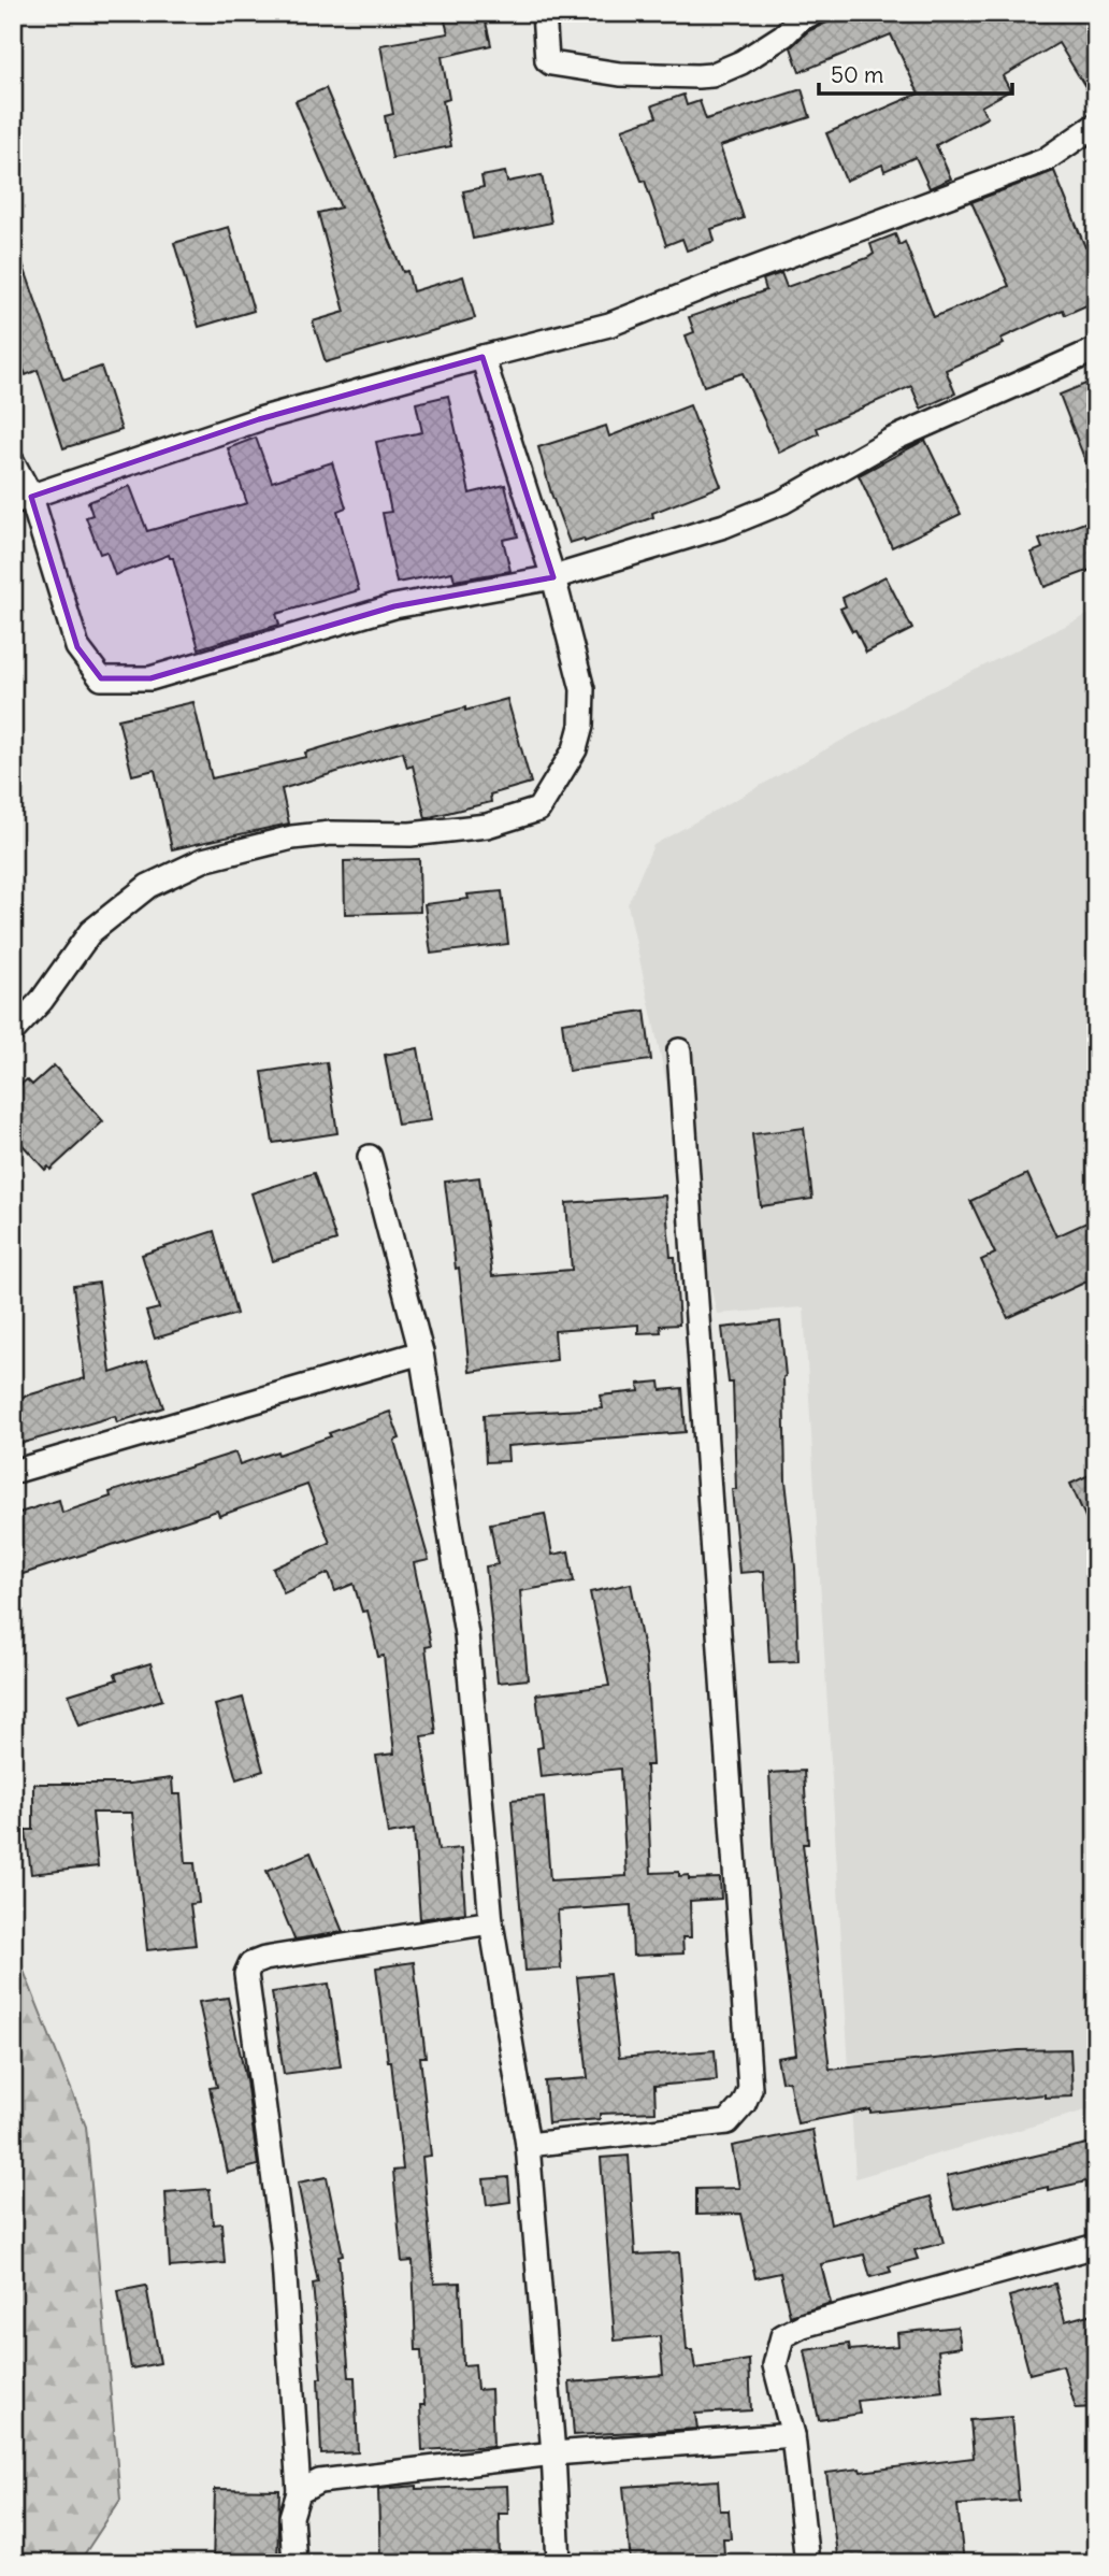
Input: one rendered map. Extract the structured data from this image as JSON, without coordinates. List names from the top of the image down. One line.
{"scale_bar":"50 m"}
